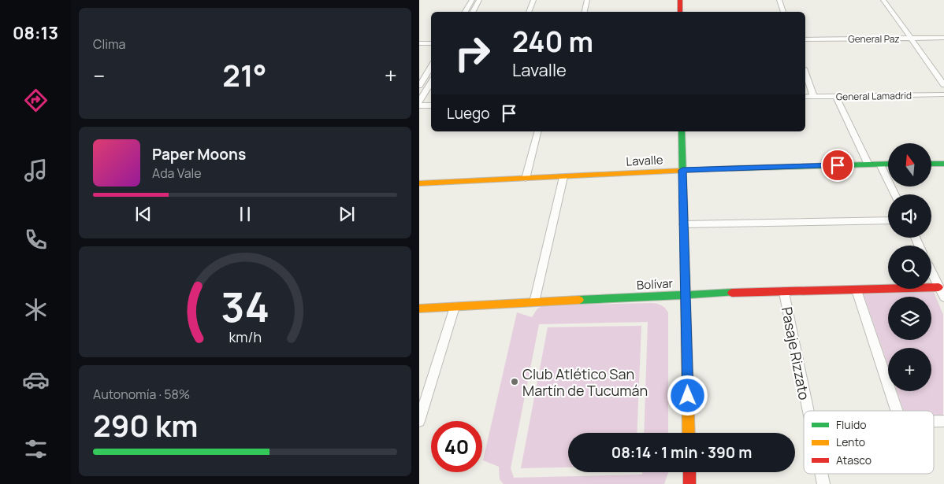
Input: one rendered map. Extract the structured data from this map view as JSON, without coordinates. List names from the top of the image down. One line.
{"streets":{"street":["General Paz","General Lamadrid","Lavalle","Bolívar","Pasaje Rizzato"]},"crossings":[["Bolívar","Pasaje Rizzato"]],"places":["Club Atlético San Martín de Tucumán"],"legend":["Fluido","Lento","Atasco"],"north":"top","page":{"tabs":"08:13","tile":["Clima",["Autonomía · 58%","290 km"]],"turn":["240 m","Lavalle"],"heat":["−","21°","+"],"then":"Luego","song":["Paper Moons","Ada Vale"],"map_buttons":"+","limit":"40","trip":"08:14 · 1 min · 390 m","gauge":["34","km/h"]}}
